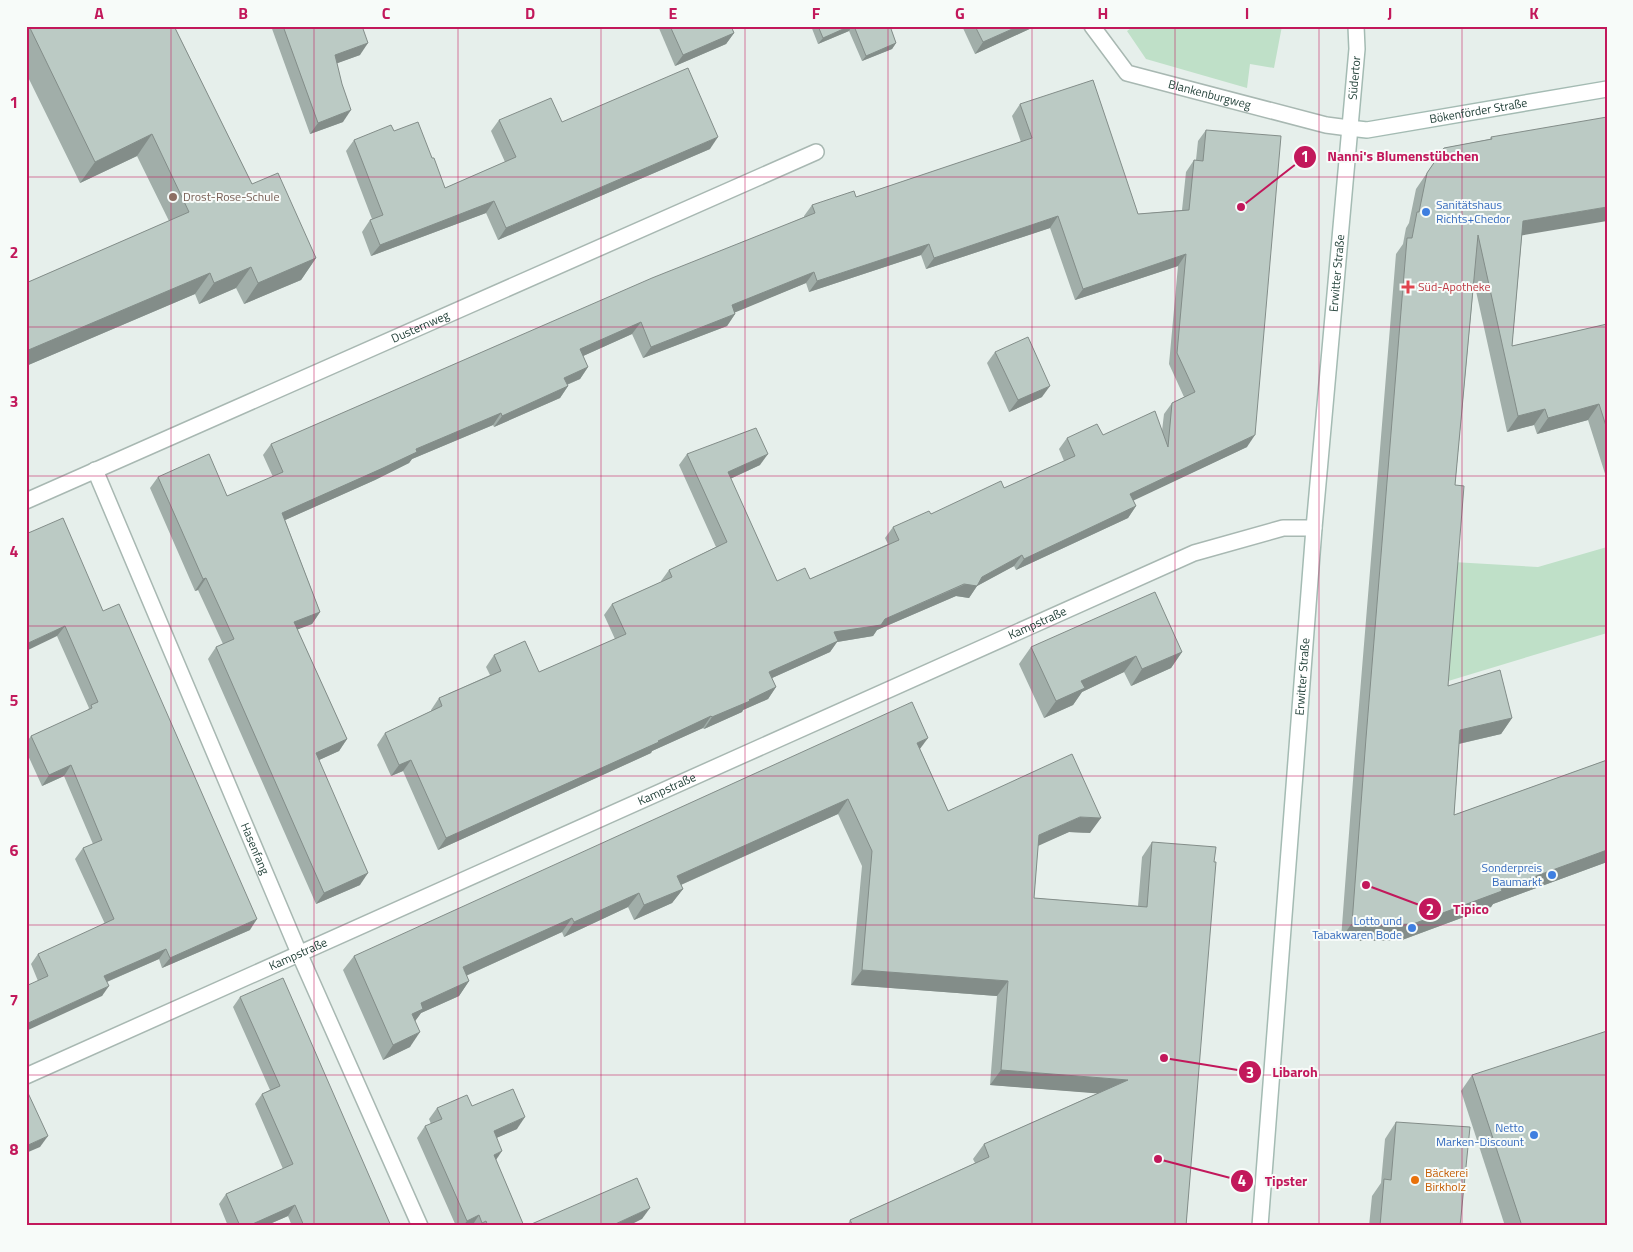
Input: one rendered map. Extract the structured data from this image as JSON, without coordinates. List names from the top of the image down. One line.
{"streets":{"street":["Südertor","Blankenburgweg","Bökenförder Straße","Erwitter Straße","Dusternweg","Kampstraße","Hasenfang"]},"crossings":[["Südertor","Blankenburgweg"],["Südertor","Bökenförder Straße"],["Südertor","Erwitter Straße"],["Blankenburgweg","Bökenförder Straße"],["Blankenburgweg","Erwitter Straße"],["Bökenförder Straße","Erwitter Straße"],["Erwitter Straße","Kampstraße"],["Dusternweg","Hasenfang"],["Kampstraße","Hasenfang"]],"places":{"other":["Drost-Rose-Schule","Nanni's Blumenstübchen","Sanitätshaus Richts+Chedor","Sonderpreis Baumarkt","Tipico","Lotto und Tabakwaren Bode","Libaroh","Netto Marken-Discount","Tipster","Bäckerei Birkholz"],"health":["Süd-Apotheke"]},"grid":{"columns":["A","B","C","D","E","F","G","H","I","J","K"],"rows":["1","2","3","4","5","6","7","8"]}}
